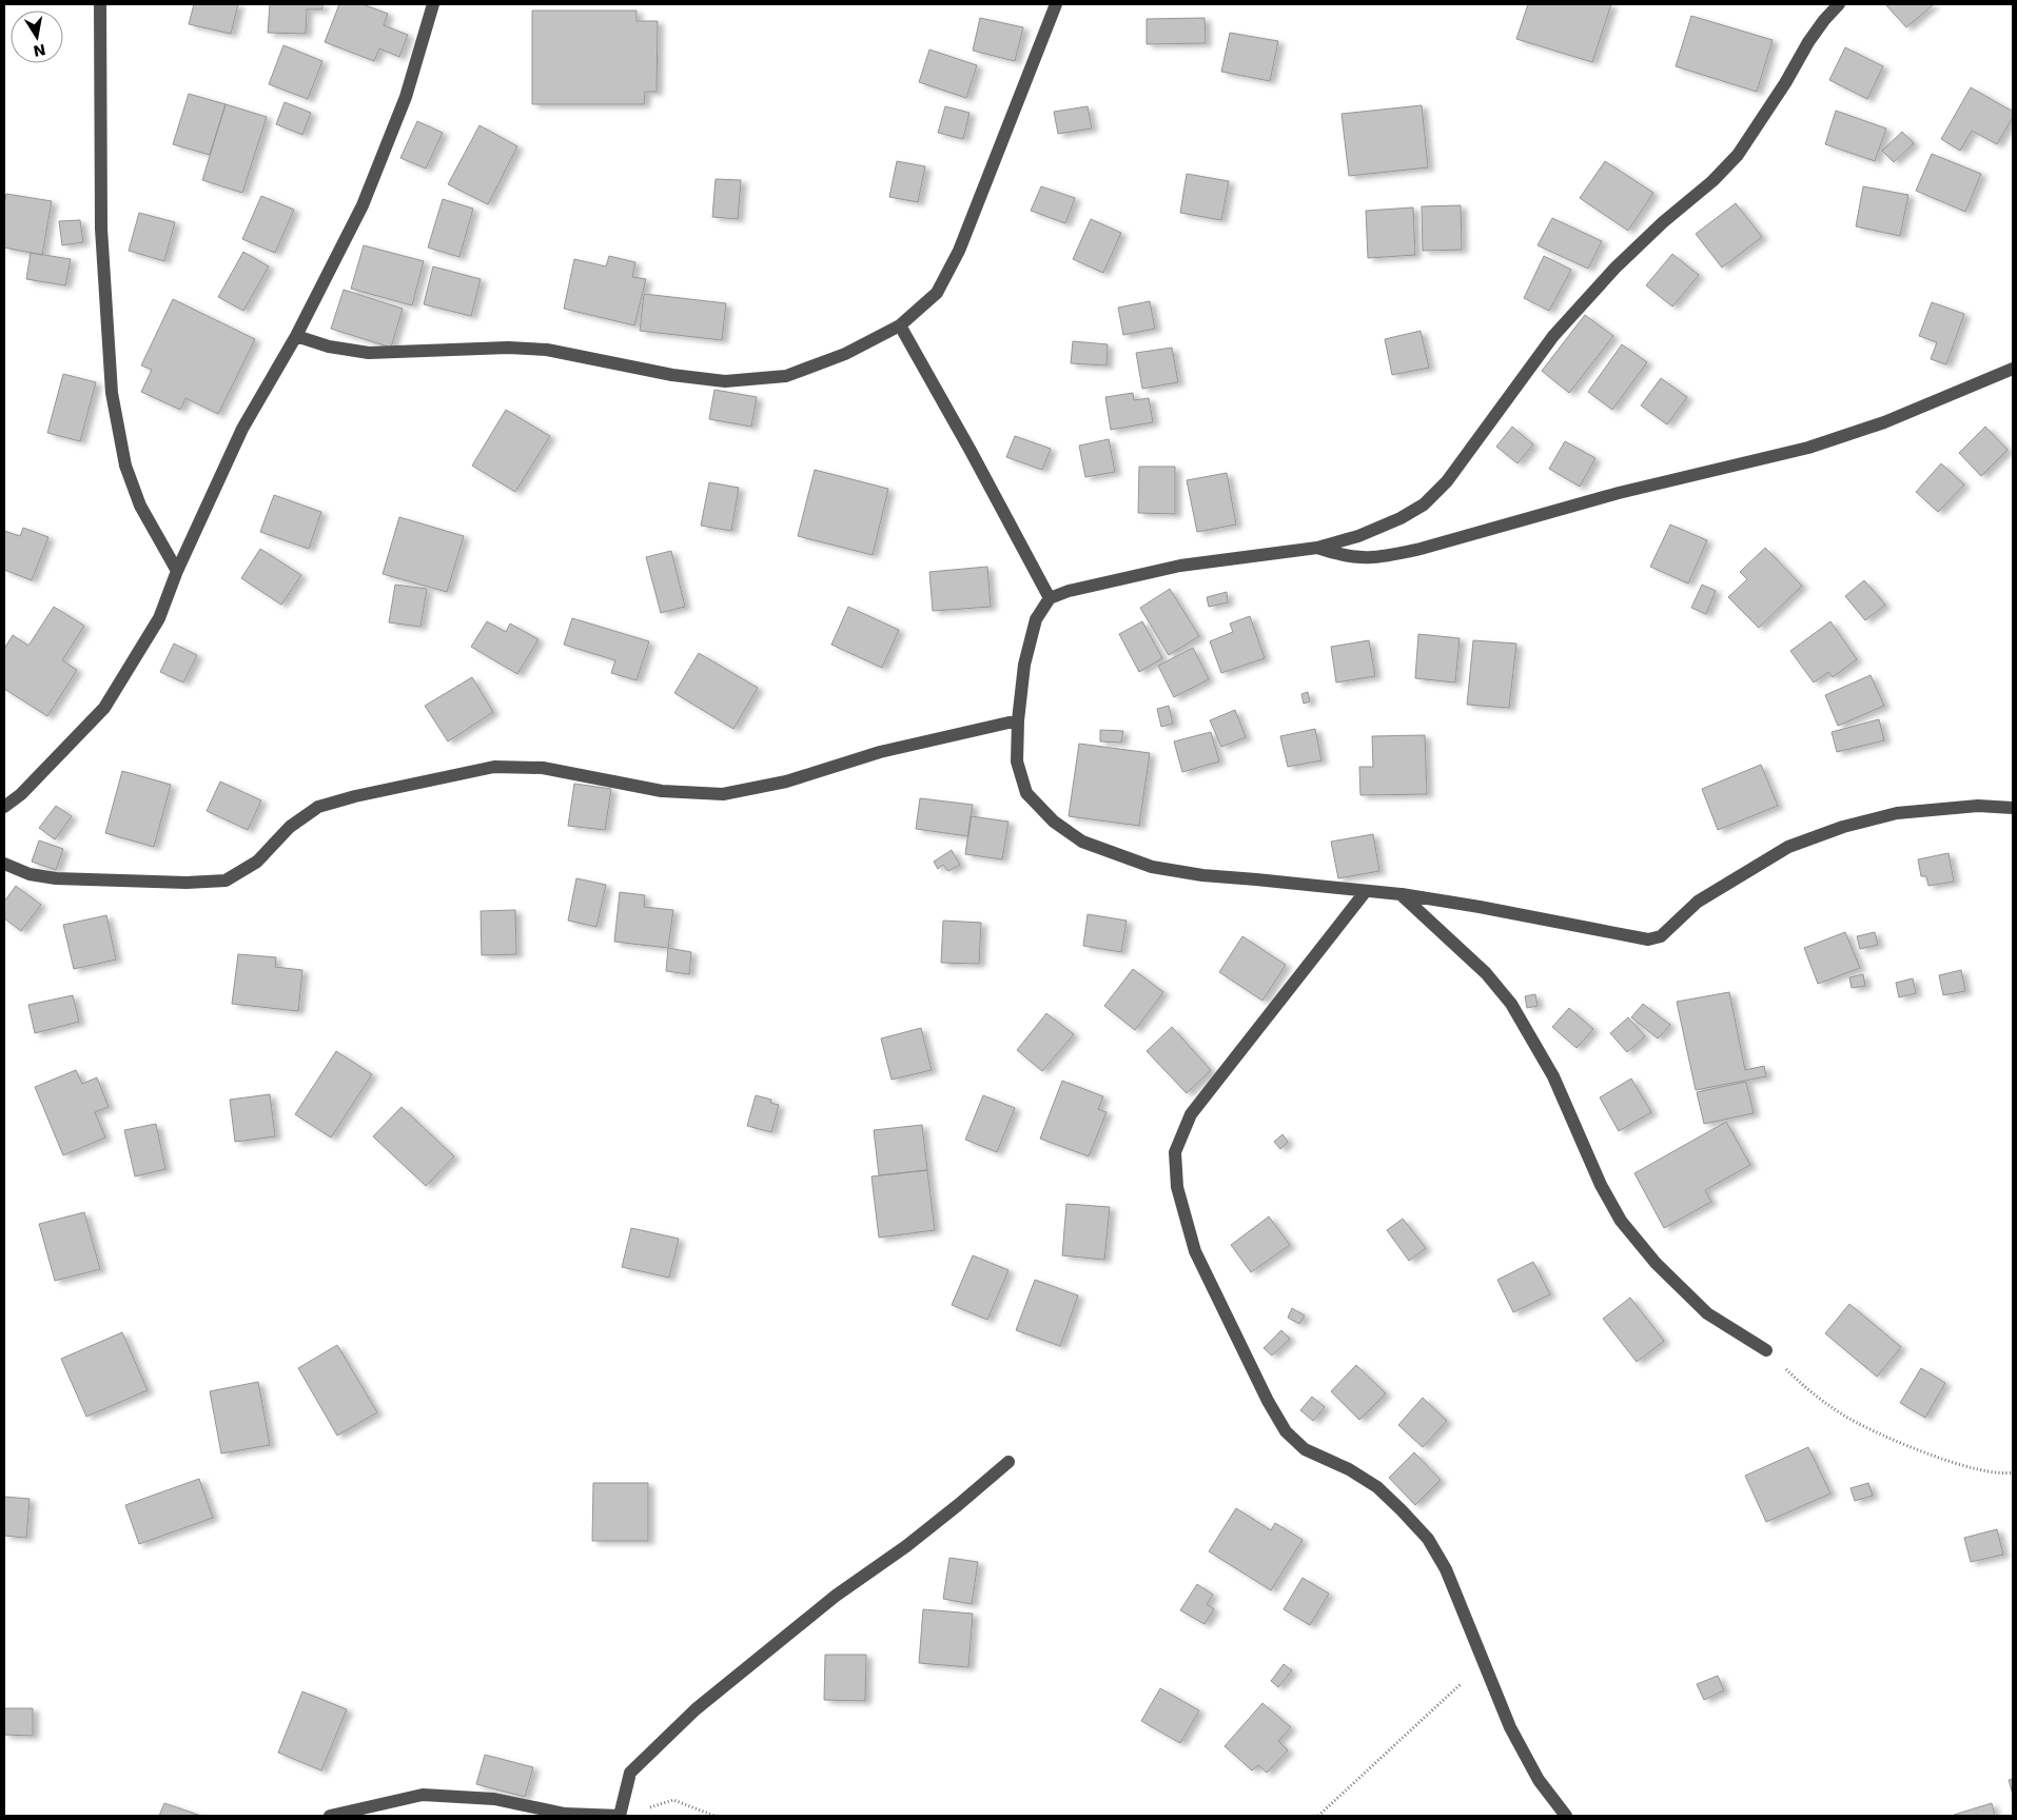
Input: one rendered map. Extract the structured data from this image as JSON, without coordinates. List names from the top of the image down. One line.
{"north":"bottom"}
